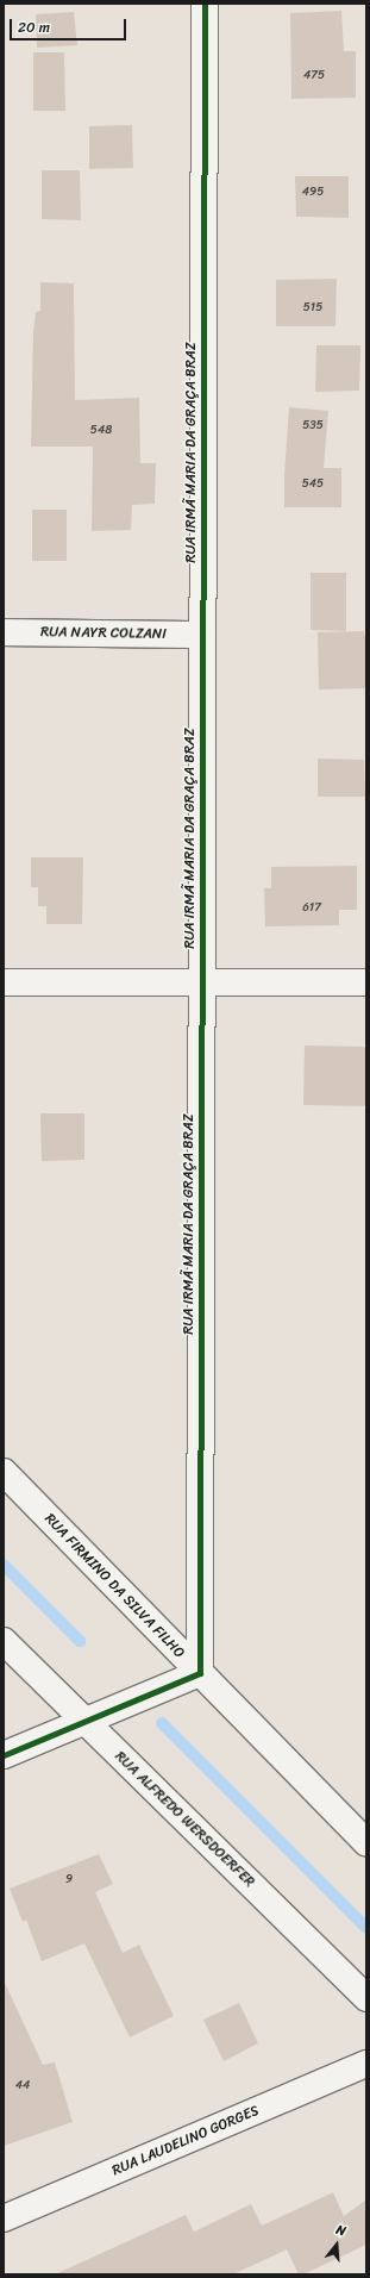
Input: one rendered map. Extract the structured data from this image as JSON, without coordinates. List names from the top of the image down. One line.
{"streets":{"street":["RUA IRMÃ MARIA DA GRAÇA BRAZ","RUA NAYR COLZANI","RUA FIRMINO DA SILVA FILHO","RUA ALFREDO WERSDOERFER","RUA LAUDELINO GORGES"]},"crossings":[["RUA IRMÃ MARIA DA GRAÇA BRAZ","RUA NAYR COLZANI"],["RUA IRMÃ MARIA DA GRAÇA BRAZ","RUA FIRMINO DA SILVA FILHO"]],"house_numbers":["475","495","515","535","548","545","617","9","44"],"scale_bar":"20 m","north":"top"}
